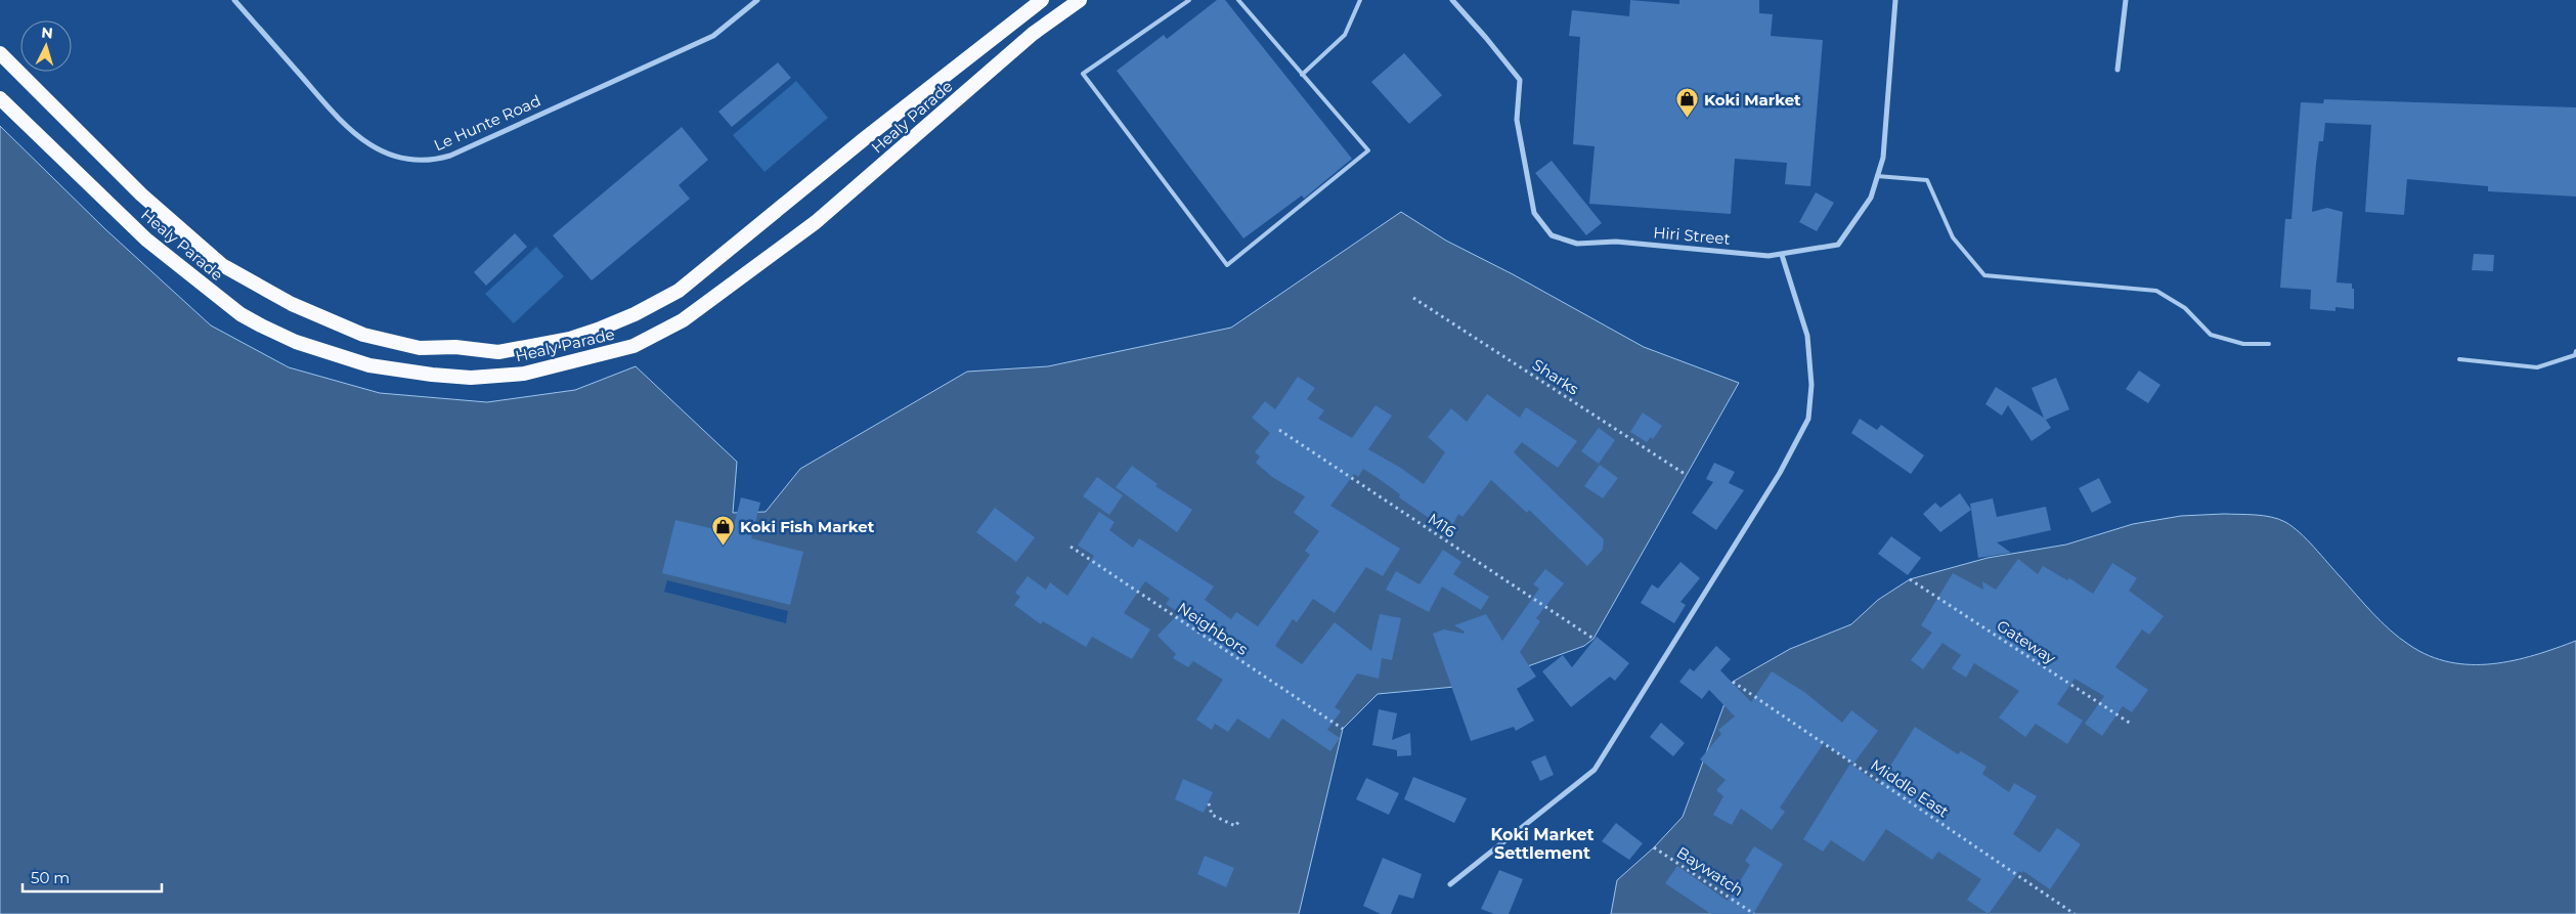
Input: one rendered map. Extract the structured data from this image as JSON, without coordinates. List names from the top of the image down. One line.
{"streets":{"highway":["Healy Parade"],"street":["Le Hunte Road","Hiri Street"],"path":["Sharks","M16","Neighbors","Gateway","Middle East","Baywatch"]},"districts":["Koki Market Settlement"],"places":{"shop":["Koki Market","Koki Fish Market"]},"scale_bar":"50 m","north":"top"}
